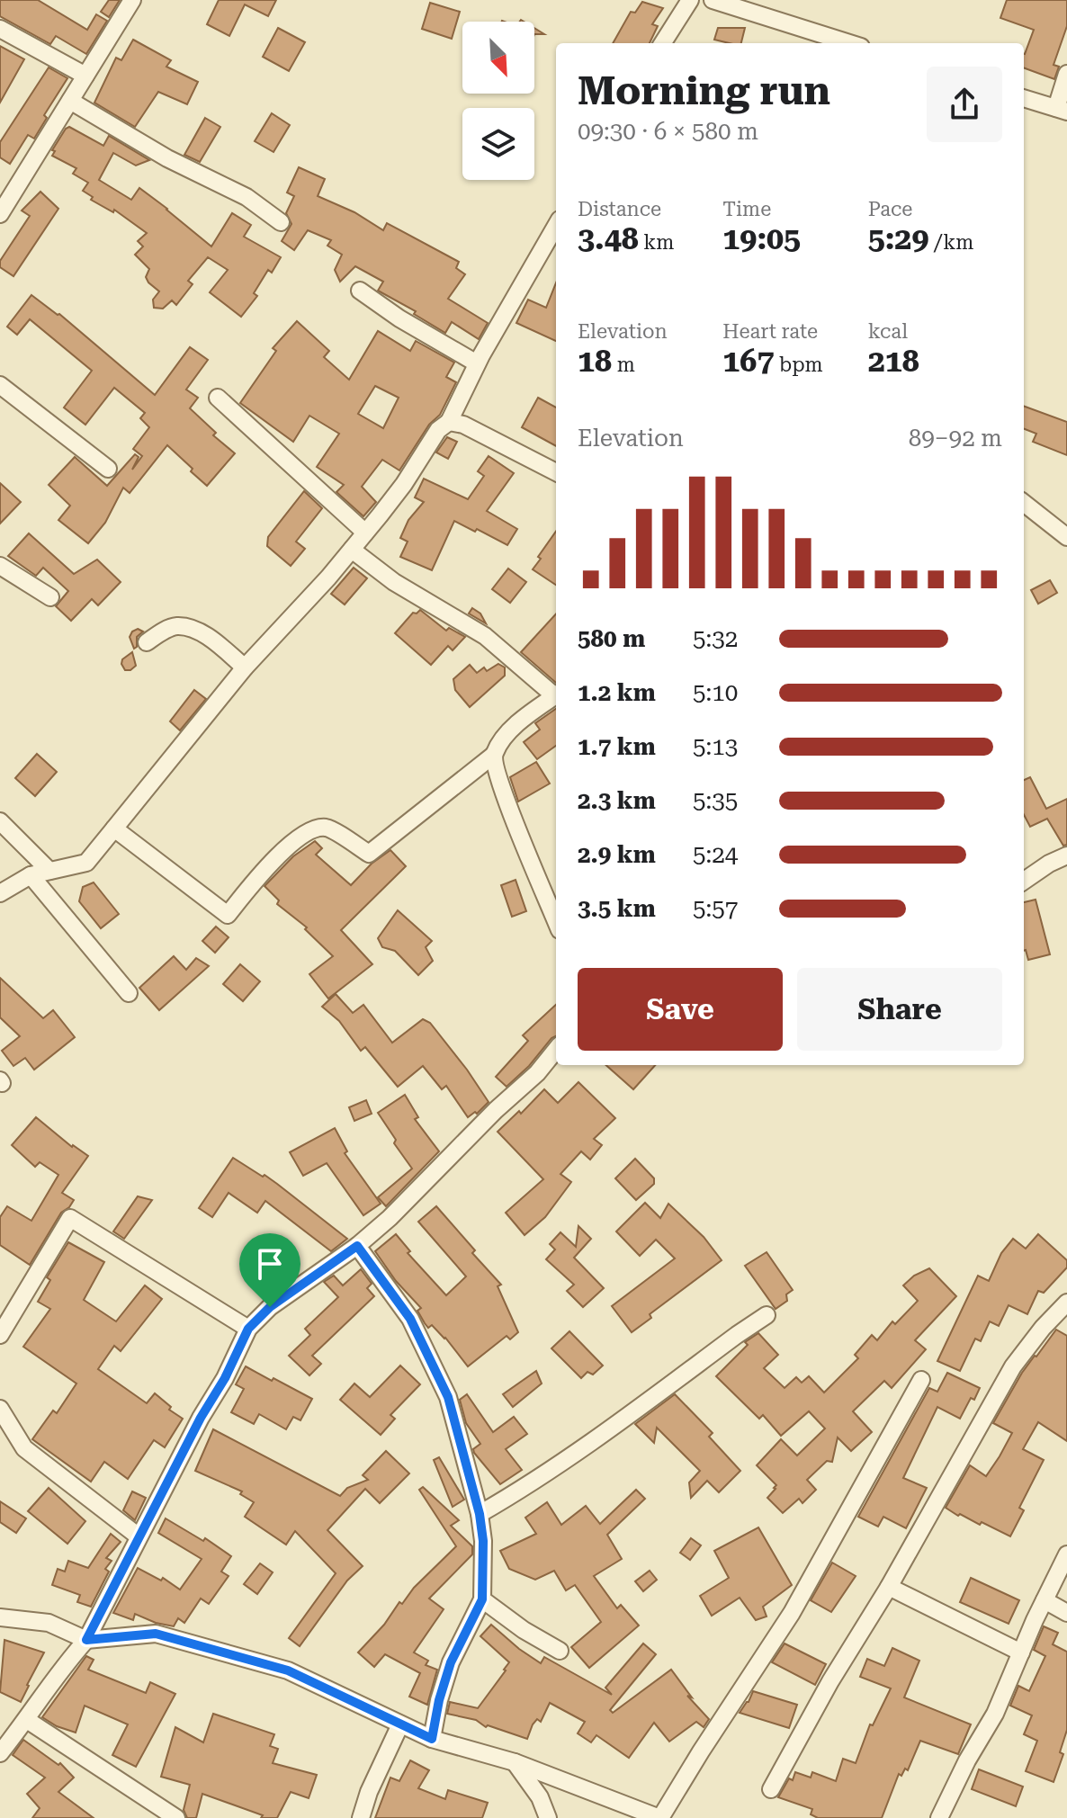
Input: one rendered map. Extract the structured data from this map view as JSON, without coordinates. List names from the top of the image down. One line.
{"north":"bottom right","page":{"heading":["Morning run","09:30 · 6 × 580 m"],"stats":[["Distance","3.48 km"],["Time","19:05"],["Pace","5:29 /km"],["Elevation","18 m"],["Heart rate","167 bpm"],["kcal","218"]],"chart":["Elevation","89–92 m"],"list":[{"name":"580 m","note":"5:32"},{"name":"1.2 km","note":"5:10"},{"name":"1.7 km","note":"5:13"},{"name":"2.3 km","note":"5:35"},{"name":"2.9 km","note":"5:24"},{"name":"3.5 km","note":"5:57"}],"buttons":["Save","Share"]}}
